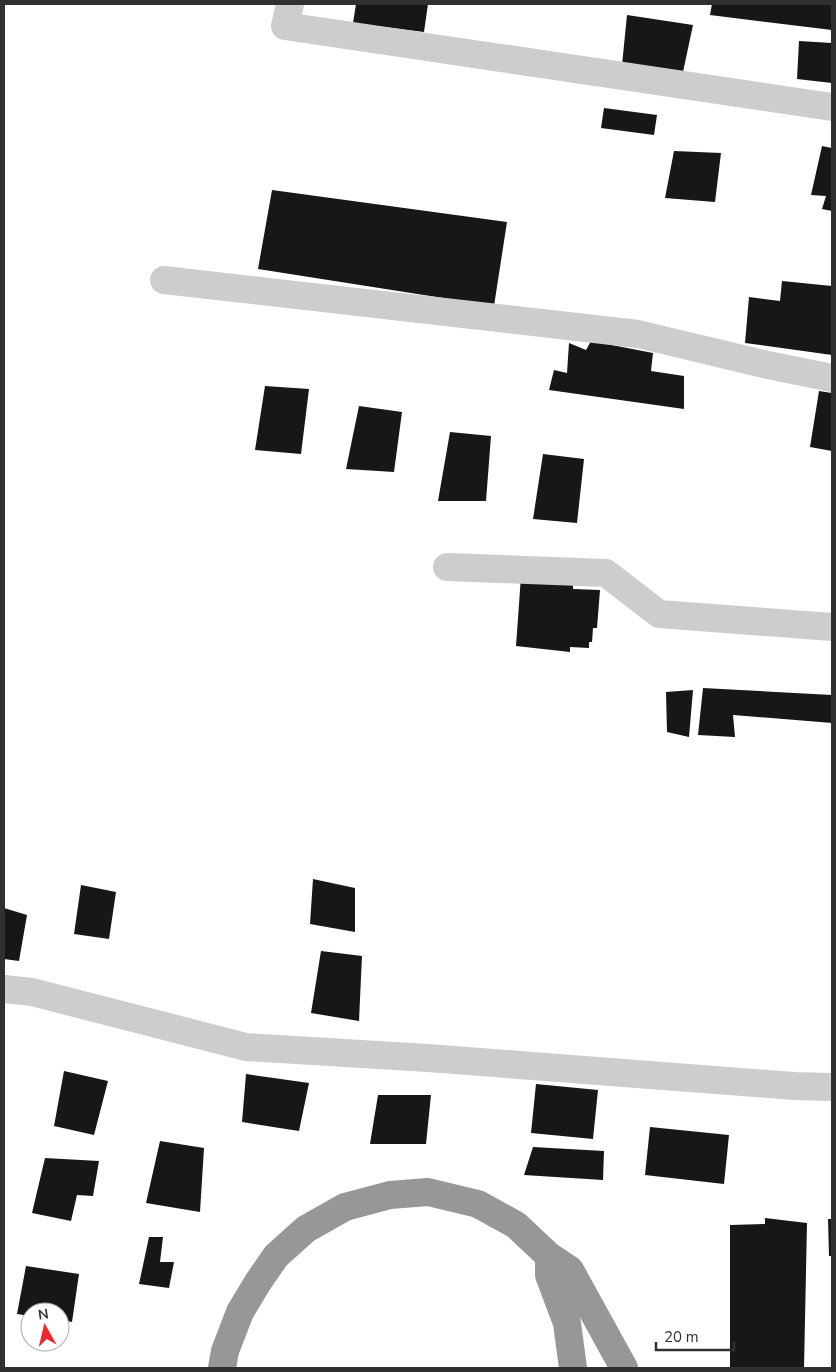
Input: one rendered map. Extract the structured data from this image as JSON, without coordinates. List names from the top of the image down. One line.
{"scale_bar":"20 m","north":"top"}
